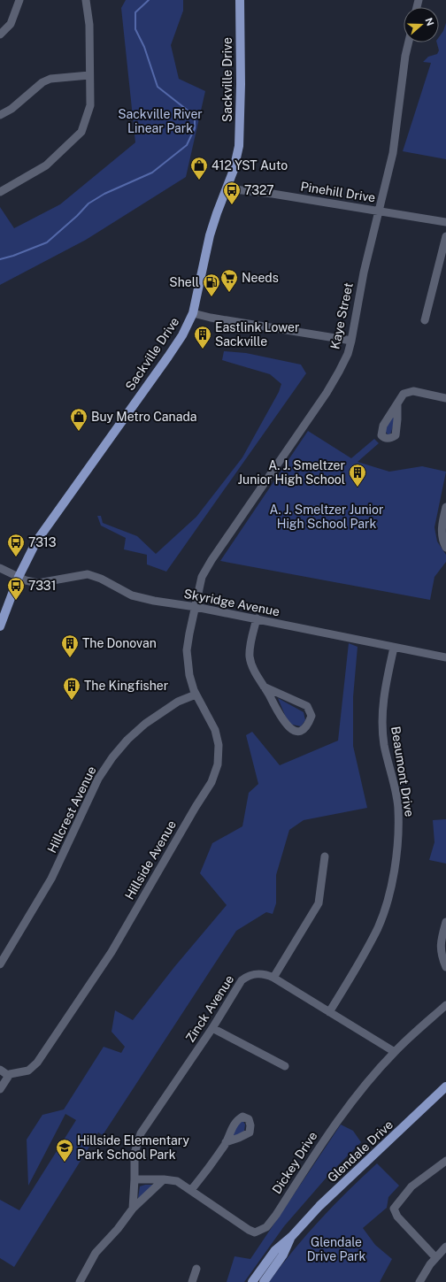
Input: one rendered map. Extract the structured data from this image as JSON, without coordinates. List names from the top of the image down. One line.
{"streets":{"main road":["Sackville Drive","Glendale Drive"],"street":["Pinehill Drive","Kaye Street","Skyridge Avenue","Beaumont Drive","Hillcrest Avenue","Hillside Avenue","Zinck Avenue","Dickey Drive"]},"crossings":[["Sackville Drive","Pinehill Drive"],["Sackville Drive","Skyridge Avenue"],["Pinehill Drive","Kaye Street"],["Kaye Street","Skyridge Avenue"],["Kaye Street","Hillside Avenue"],["Skyridge Avenue","Beaumont Drive"],["Skyridge Avenue","Hillside Avenue"],["Beaumont Drive","Zinck Avenue"],["Hillcrest Avenue","Hillside Avenue"],["Zinck Avenue","Dickey Drive"]],"parks":["Sackville River Linear Park","A. J. Smeltzer Junior High School Park","Glendale Drive Park"],"places":{"shop":["412 YST Auto","Buy Metro Canada"],"bus stop":["7327","7313","7331"],"supermarket":["Needs"],"fuel station":["Shell"],"building":["Eastlink Lower Sackville","A. J. Smeltzer Junior High School","The Donovan","The Kingfisher"],"school or university":["Hillside Elementary Park School Park"]},"north":"right"}
